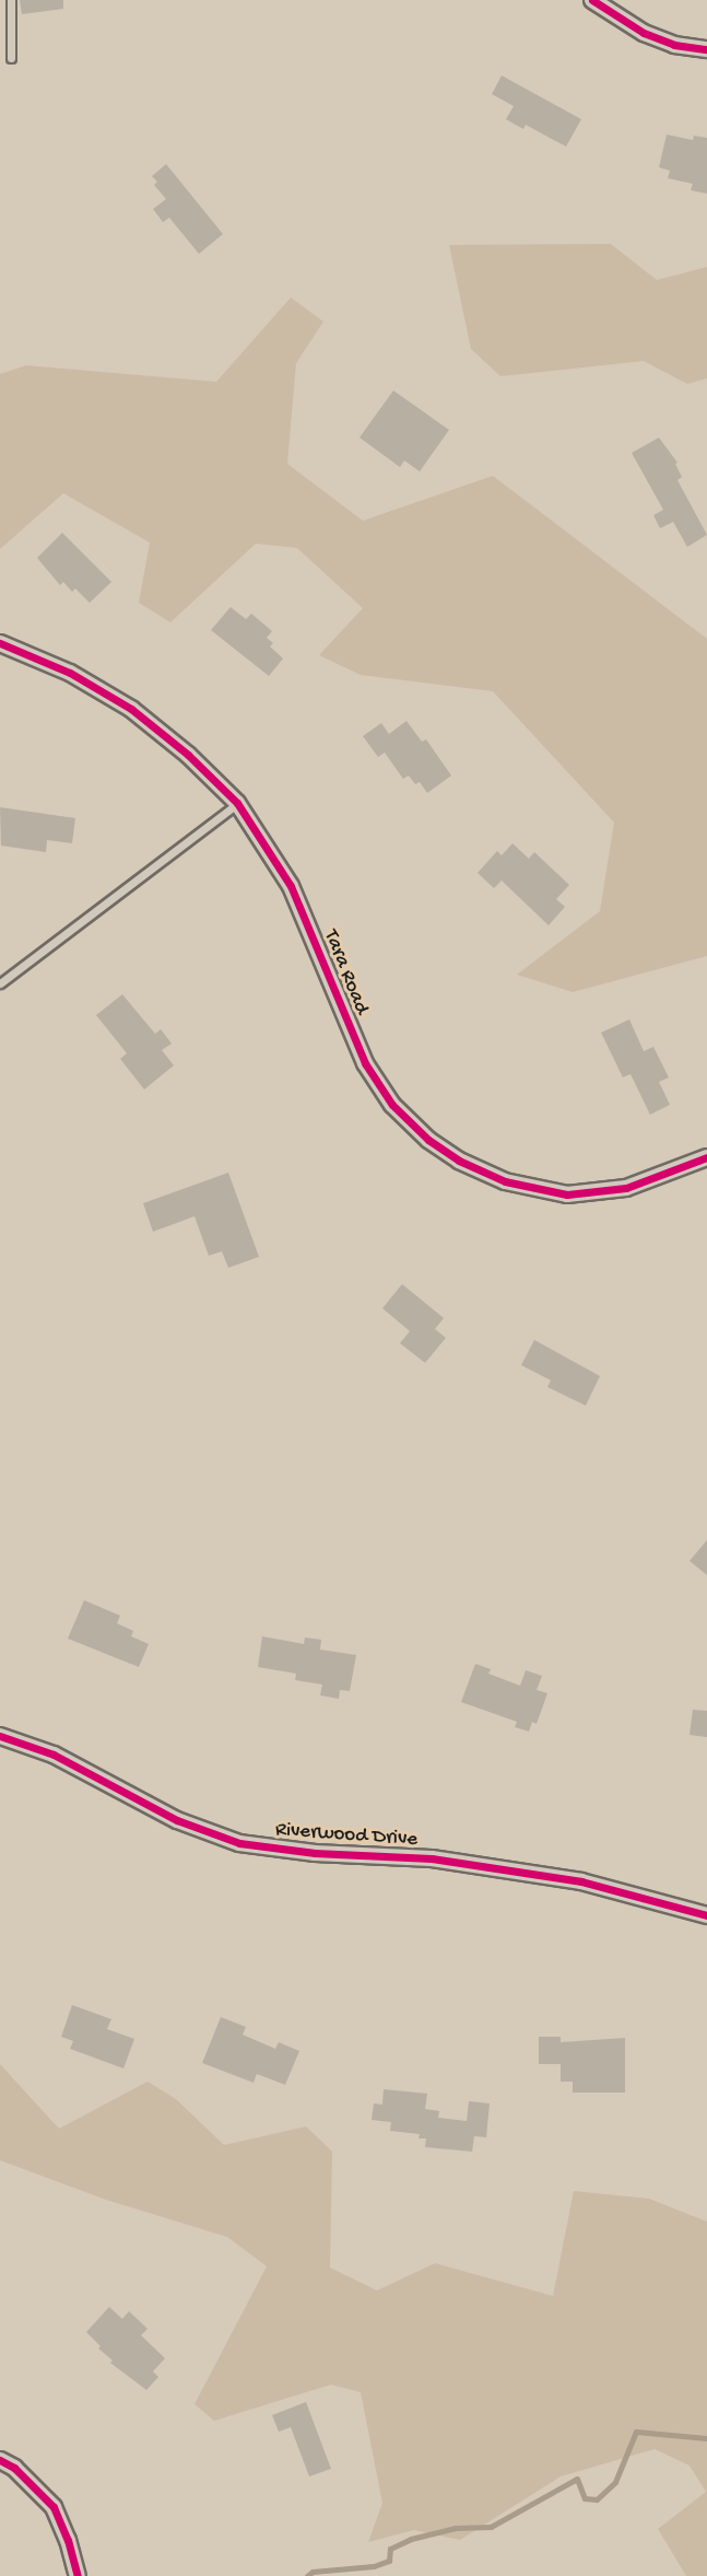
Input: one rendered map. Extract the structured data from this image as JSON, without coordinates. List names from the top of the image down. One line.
{"streets":{"street":["Tara Road","Riverwood Drive"]}}
